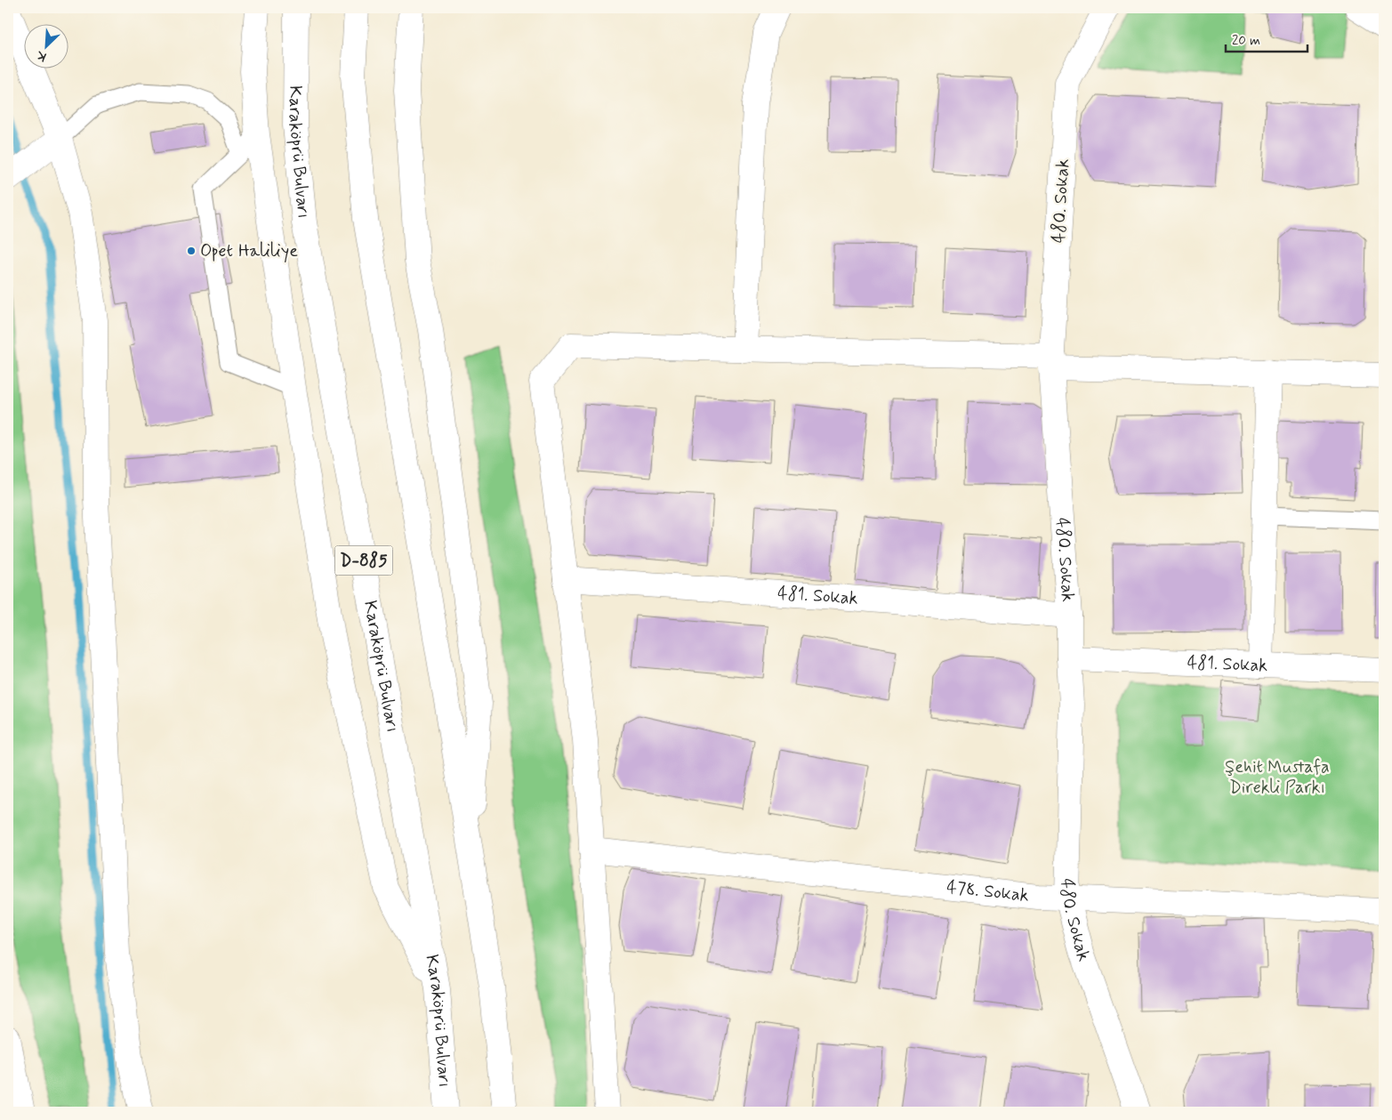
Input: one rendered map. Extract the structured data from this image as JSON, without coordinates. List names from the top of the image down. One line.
{"streets":{"main road":["Karaköprü Bulvarı","480. Sokak","D-885","481. Sokak","478. Sokak"]},"crossings":[["480. Sokak","481. Sokak"],["480. Sokak","478. Sokak"]],"parks":["Şehit Mustafa Direkli Parkı"],"places":["Opet Haliliye"],"scale_bar":"20 m","north":"bottom left"}
